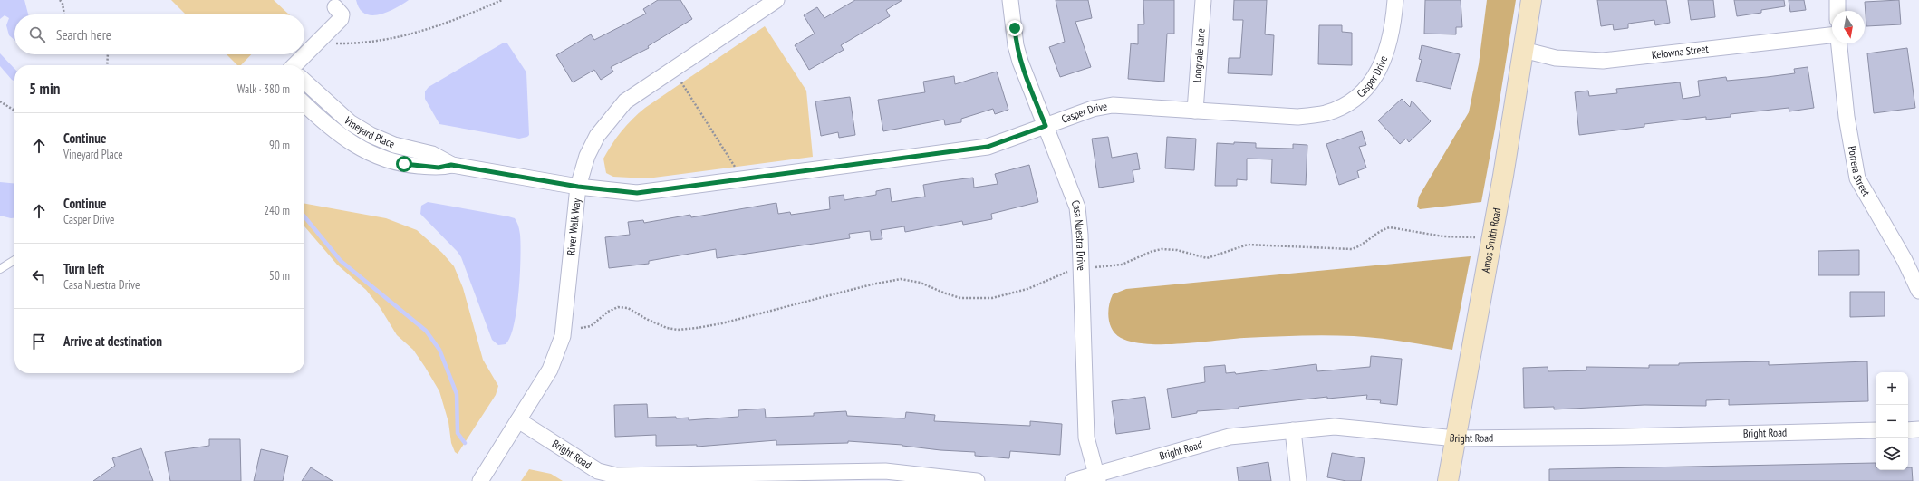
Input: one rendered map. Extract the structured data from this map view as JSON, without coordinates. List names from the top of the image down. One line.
{"streets":{"street":["Kelowna Street","Longvale Lane","Casper Drive","Vineyard Place","Porrera Street","River Walk Way","Casa Nuestra Drive","Amos Smith Road","Bright Road"]},"crossings":[["Kelowna Street","Amos Smith Road"],["Longvale Lane","Casper Drive"],["Casper Drive","Vineyard Place"],["Casper Drive","River Walk Way"],["Casper Drive","Casa Nuestra Drive"],["Vineyard Place","River Walk Way"],["River Walk Way","Bright Road"],["Casa Nuestra Drive","Bright Road"],["Amos Smith Road","Bright Road"]],"north":"bottom","page":{"search":"Search here","heading":["5 min","Walk · 380 m"],"list":[["Continue","Vineyard Place","90 m"],["Continue","Casper Drive","240 m"],["Turn left","Casa Nuestra Drive","50 m"],"Arrive at destination"],"map_buttons":["+","−"]}}
